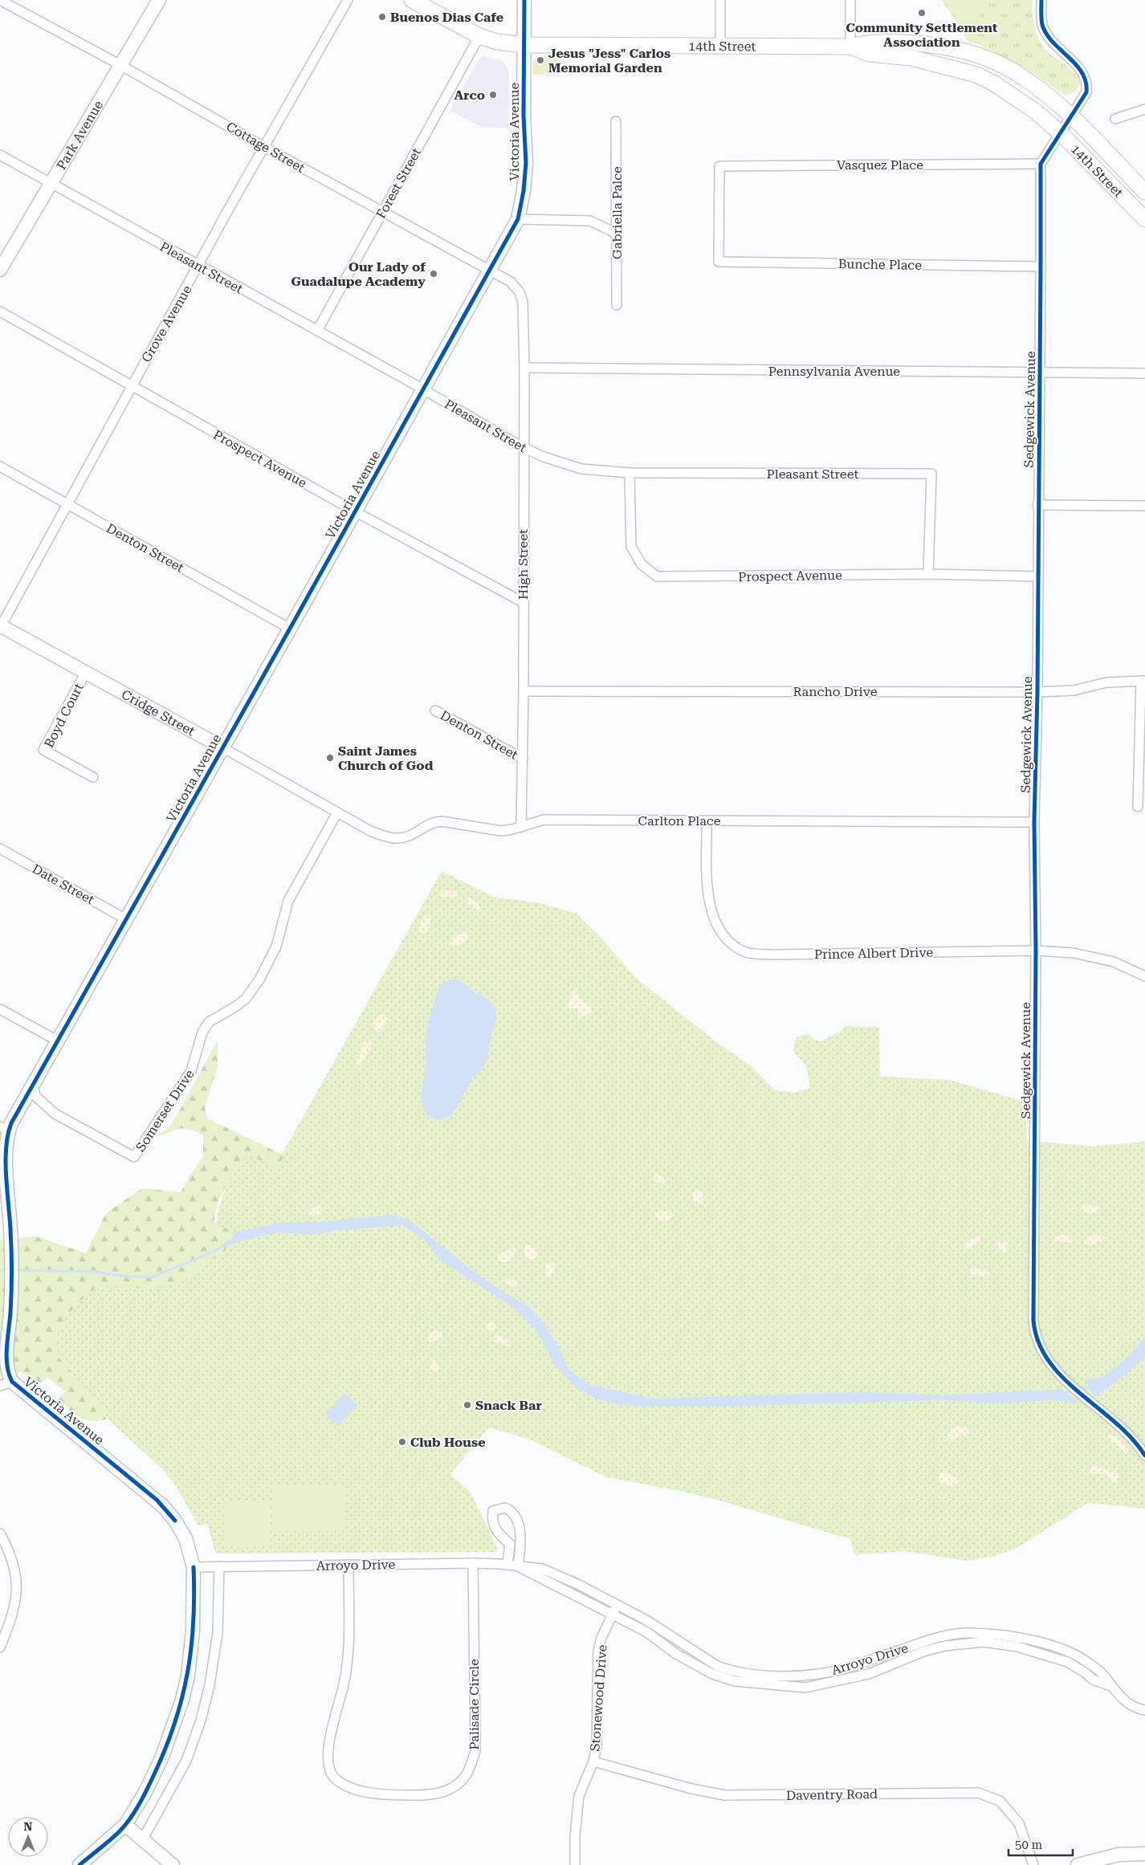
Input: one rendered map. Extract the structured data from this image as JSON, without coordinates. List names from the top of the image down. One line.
{"streets":{"main road":["14th Street"],"street":["Victoria Avenue","Park Avenue","Cottage Street","Vasquez Place","Forest Street","Gabriella Palce","Bunche Place","Pleasant Street","Grove Avenue","Pennsylvania Avenue","Sedgewick Avenue","Prospect Avenue","Denton Street","High Street","Rancho Drive","Cridge Street","Boyd Court","Carlton Place","Date Street","Prince Albert Drive","Somerset Drive","Arroyo Drive","Stonewood Drive","Palisade Circle","Daventry Road"]},"crossings":[["14th Street","Victoria Avenue"],["14th Street","Forest Street"],["Victoria Avenue","Cottage Street"],["Victoria Avenue","Pleasant Street"],["Victoria Avenue","Prospect Avenue"],["Victoria Avenue","Denton Street"],["Victoria Avenue","Cridge Street"],["Victoria Avenue","Date Street"],["Victoria Avenue","Somerset Drive"],["Victoria Avenue","Arroyo Drive"],["Park Avenue","Cottage Street"],["Park Avenue","Pleasant Street"],["Cottage Street","Forest Street"],["Cottage Street","Grove Avenue"],["Cottage Street","High Street"],["Vasquez Place","Bunche Place"],["Vasquez Place","Sedgewick Avenue"],["Forest Street","Pleasant Street"],["Bunche Place","Sedgewick Avenue"],["Pleasant Street","Grove Avenue"],["Pleasant Street","Prospect Avenue"],["Pleasant Street","High Street"],["Grove Avenue","Prospect Avenue"],["Grove Avenue","Denton Street"],["Grove Avenue","Cridge Street"],["Pennsylvania Avenue","Sedgewick Avenue"],["Pennsylvania Avenue","High Street"],["Sedgewick Avenue","Prospect Avenue"],["Sedgewick Avenue","Rancho Drive"],["Sedgewick Avenue","Carlton Place"],["Sedgewick Avenue","Prince Albert Drive"],["Prospect Avenue","High Street"],["Denton Street","High Street"],["High Street","Rancho Drive"],["High Street","Carlton Place"],["Cridge Street","Boyd Court"],["Cridge Street","Carlton Place"],["Cridge Street","Somerset Drive"],["Carlton Place","Prince Albert Drive"],["Carlton Place","Somerset Drive"],["Arroyo Drive","Stonewood Drive"],["Arroyo Drive","Palisade Circle"],["Stonewood Drive","Daventry Road"]],"places":["Community Settlement Association","Buenos Dias Cafe","Jesus \"Jess\" Carlos Memorial Garden","Arco","Our Lady of Guadalupe Academy","Saint James Church of God","Snack Bar","Club House"],"scale_bar":"50 m","north":"top"}
